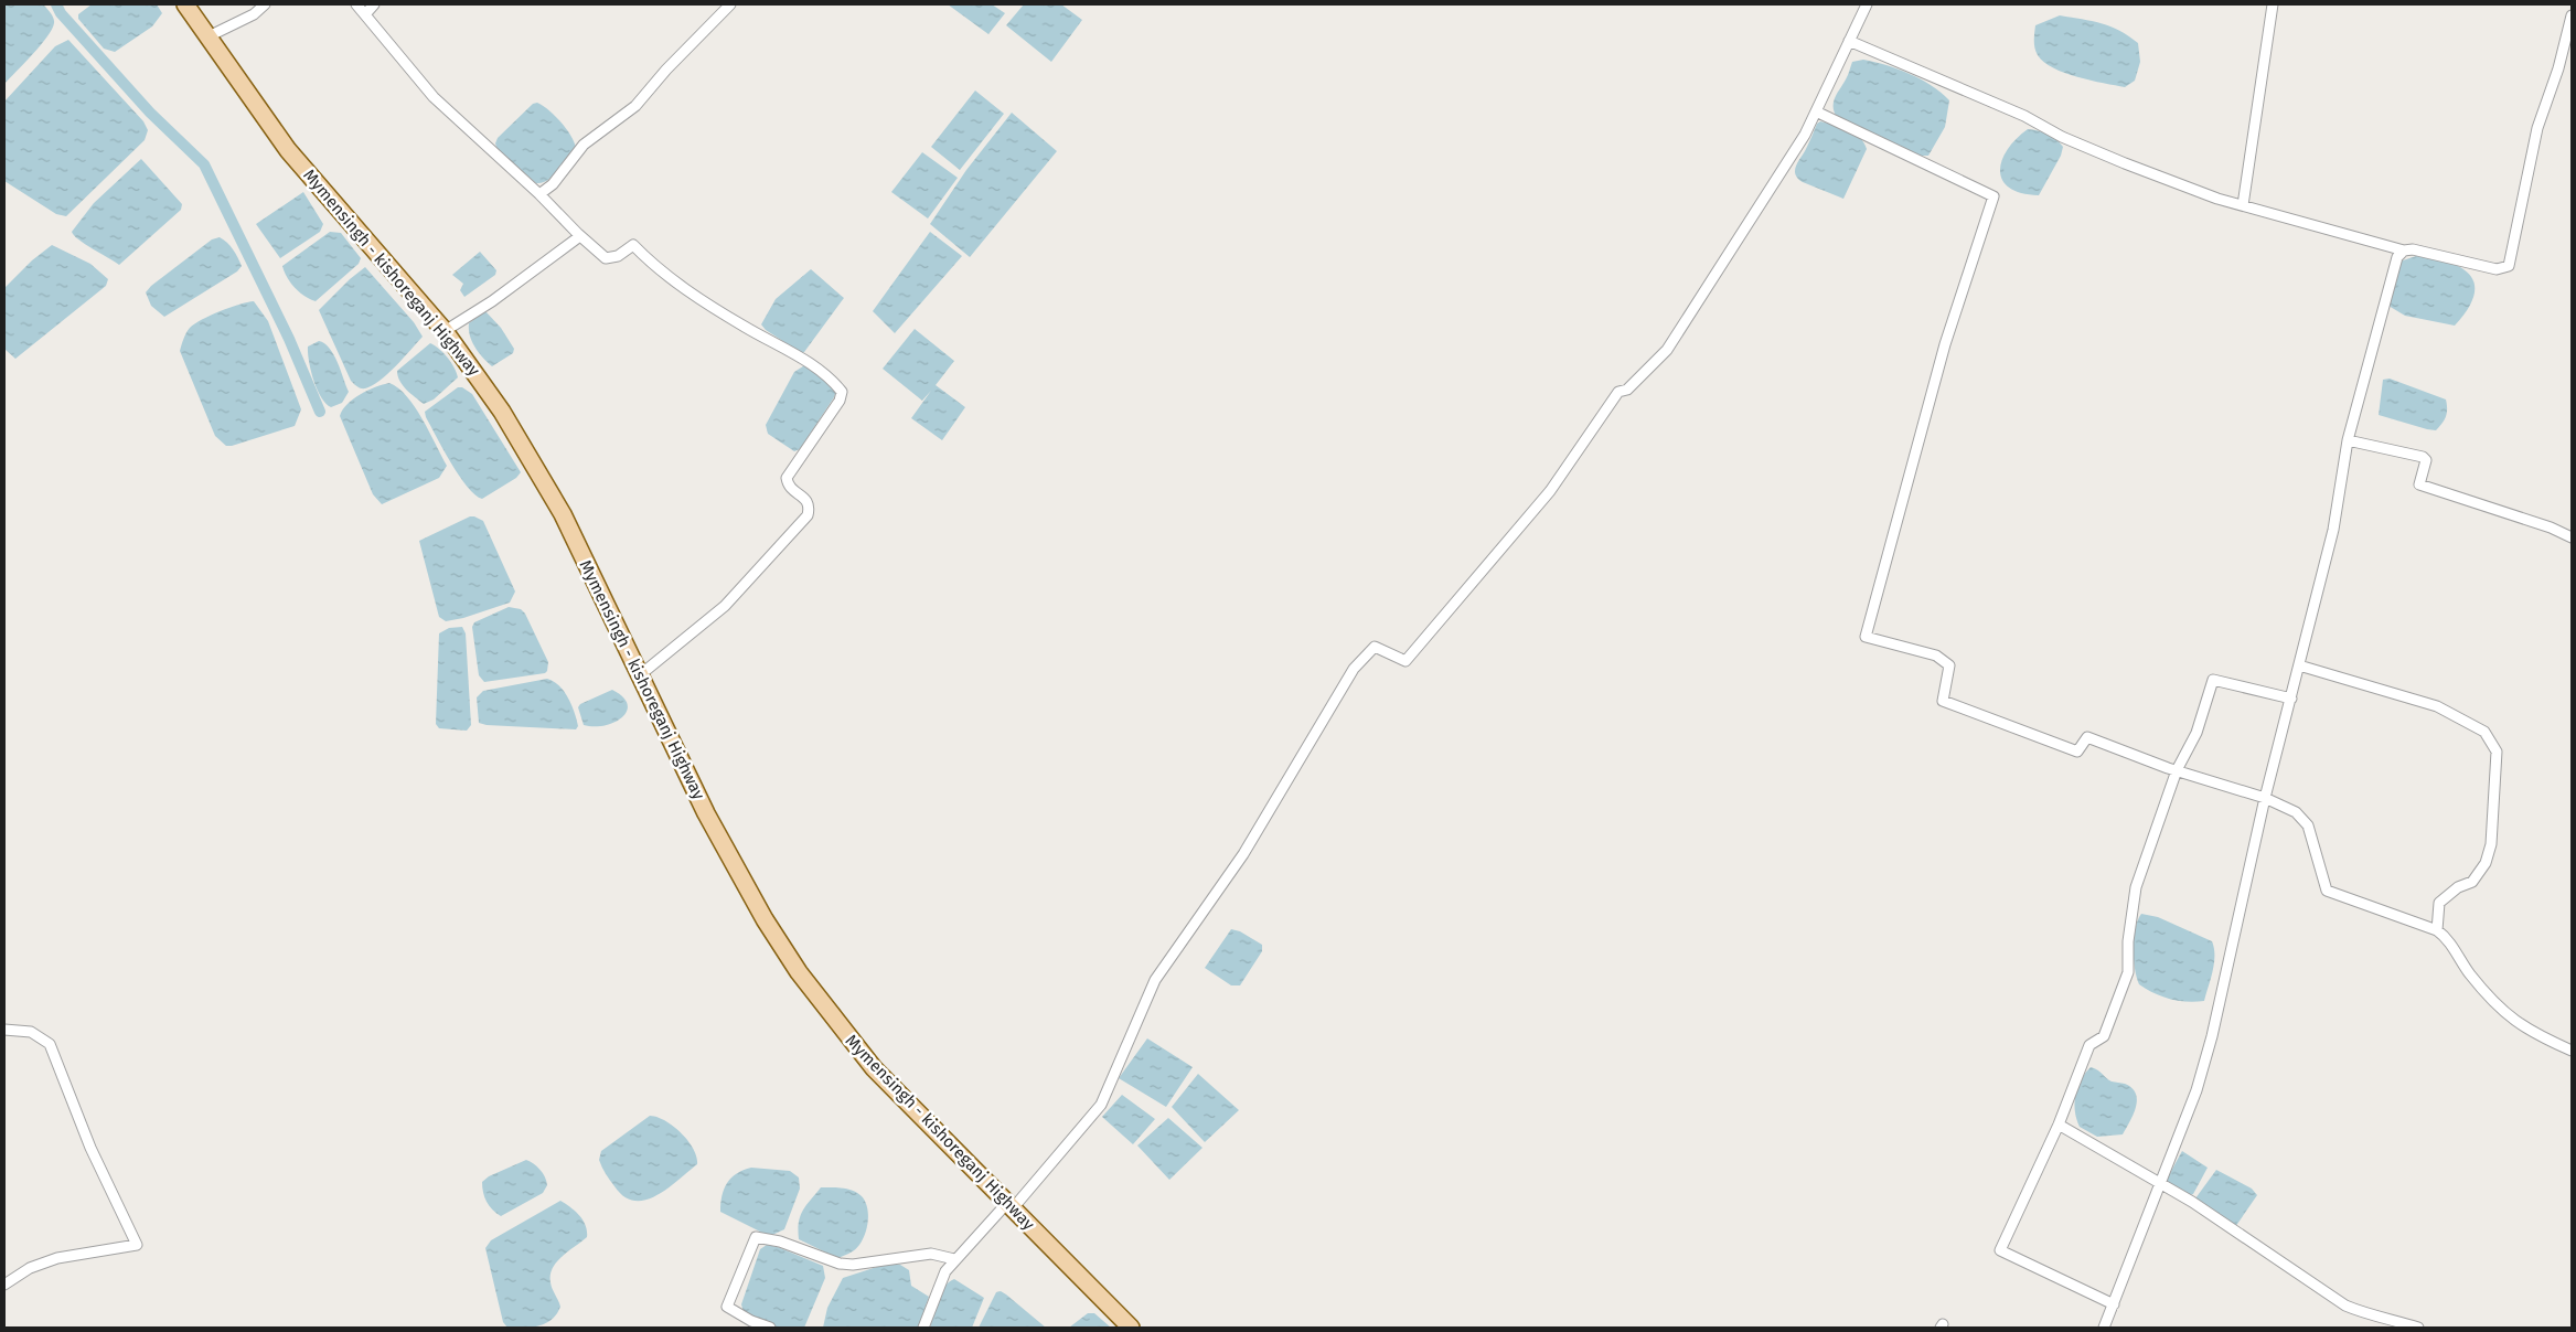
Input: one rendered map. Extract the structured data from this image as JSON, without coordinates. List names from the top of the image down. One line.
{"streets":{"main road":["Mymensingh - kishoreganj Highway"]}}
